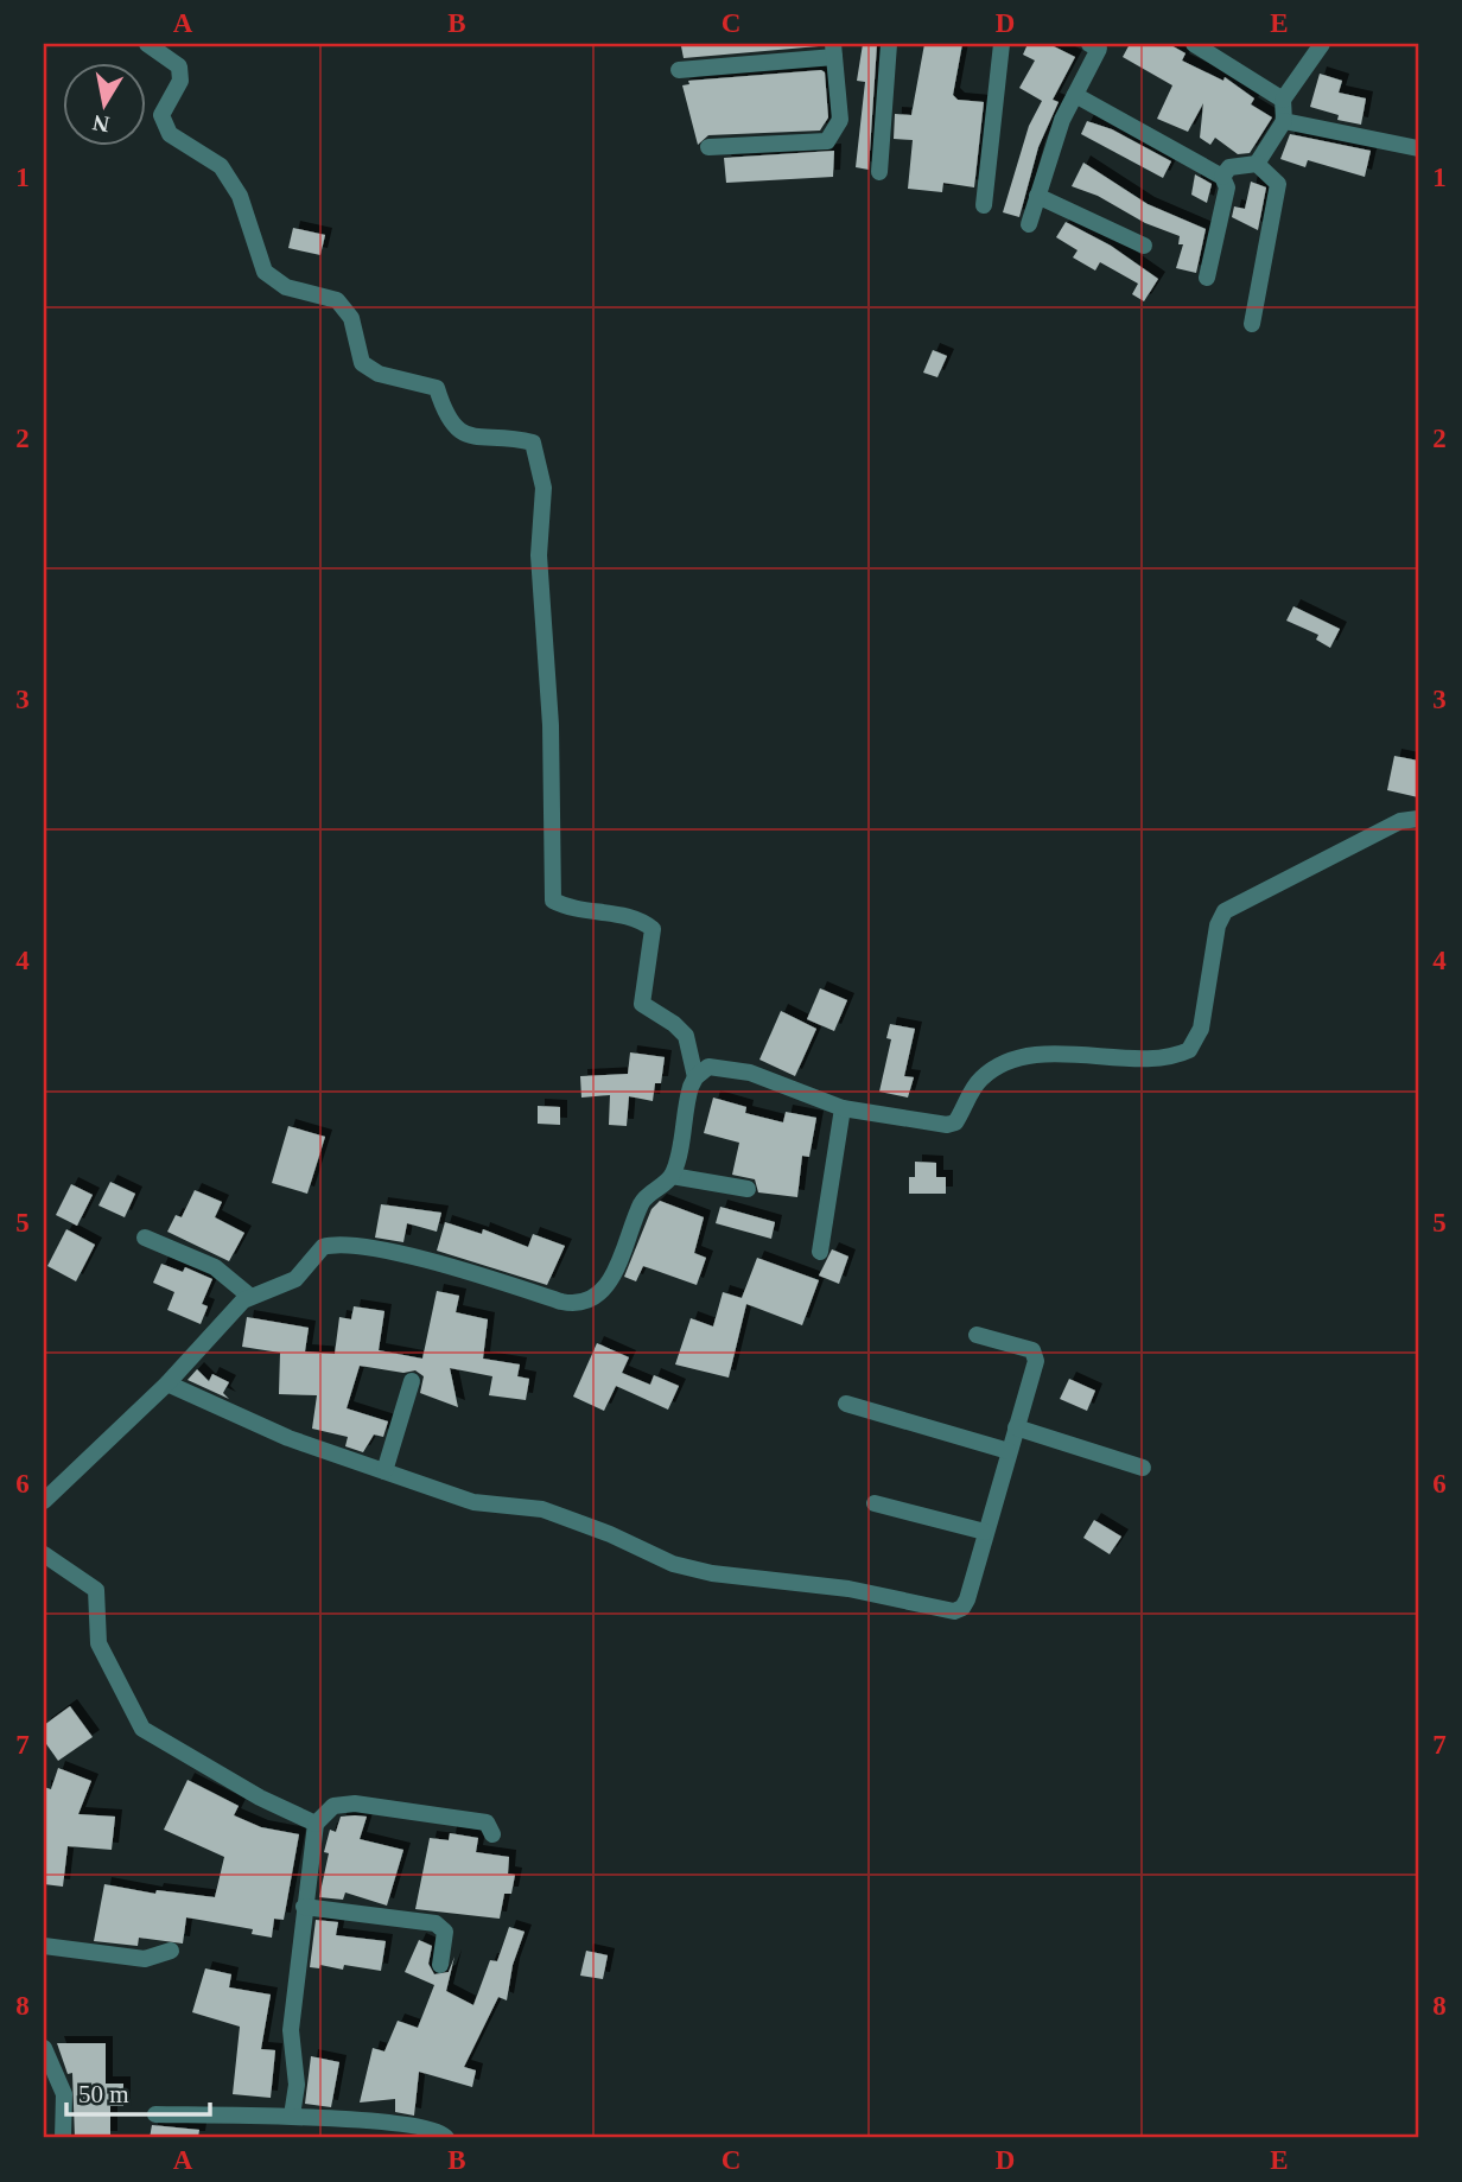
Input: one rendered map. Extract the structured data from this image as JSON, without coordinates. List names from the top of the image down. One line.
{"scale_bar":"50 m","north":"bottom","grid":{"columns":["A","B","C","D","E"],"rows":["1","2","3","4","5","6","7","8"]}}
